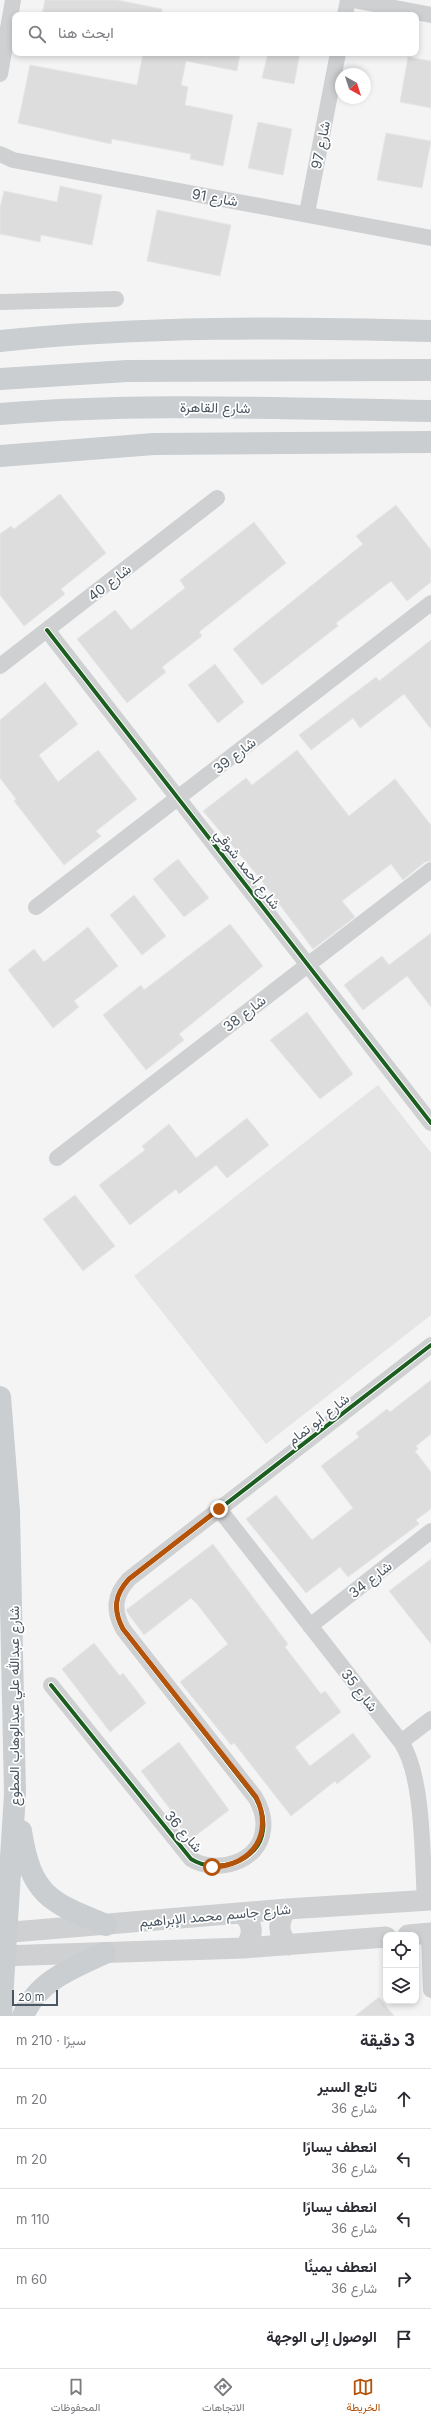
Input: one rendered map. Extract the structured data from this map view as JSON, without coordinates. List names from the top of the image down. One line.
{"streets":{"main road":["شارع القاهرة","شارع عبدالله علي عبدالوهاب المطوع"],"street":["شارع 97","شارع 91","شارع 40","شارع 39","شارع أحمد شوقي","شارع 38","شارع أبو تمام","شارع 34","شارع 35","شارع 36","شارع جاسم محمد الإبراهيم"]},"crossings":[["شارع 97","شارع 91"],["شارع 40","شارع أحمد شوقي"],["شارع 39","شارع أحمد شوقي"],["شارع أحمد شوقي","شارع 38"],["شارع أبو تمام","شارع 35"],["شارع أبو تمام","شارع 36"],["شارع 34","شارع 35"],["شارع 35","شارع 36"],["شارع 35","شارع جاسم محمد الإبراهيم"],["شارع عبدالله علي عبدالوهاب المطوع","شارع جاسم محمد الإبراهيم"]],"scale_bar":"20 m","north":"bottom right","page":{"search":"ابحث هنا","scale":"20 m","heading":["3 دقيقة","سيرًا · 210 m"],"list":[["تابع السير","شارع 36","20 m"],["انعطف يسارًا","شارع 36","20 m"],["انعطف يسارًا","شارع 36","110 m"],["انعطف يمينًا","شارع 36","60 m"],"الوصول إلى الوجهة"],"nav":["الخريطة","الاتجاهات","المحفوظات"]}}
